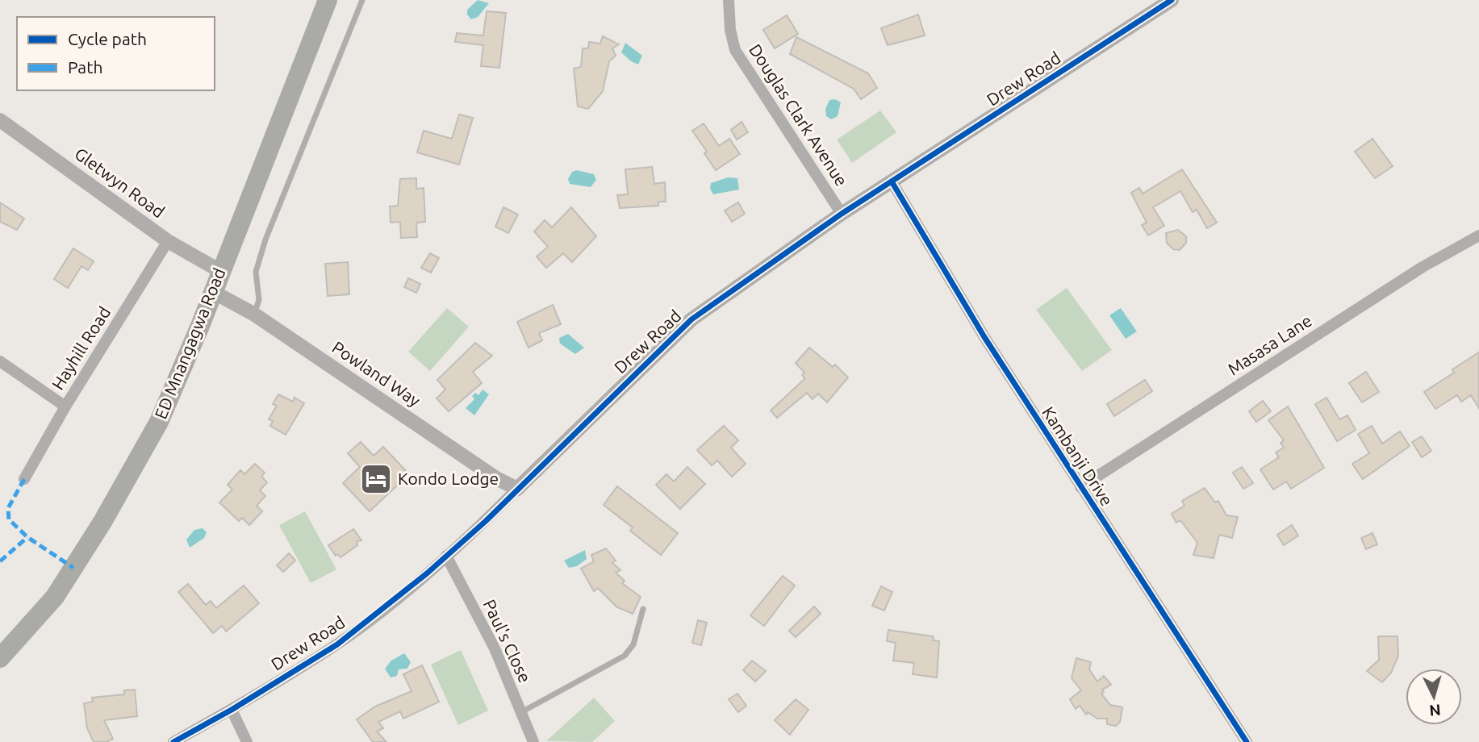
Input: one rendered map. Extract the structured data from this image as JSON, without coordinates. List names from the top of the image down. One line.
{"streets":{"highway":["ED Mnangagwa Road"],"street":["Drew Road","Douglas Clark Avenue","Gletwyn Road","Masasa Lane","Hayhill Road","Powland Way","Kambanji Drive","Paul's Close"]},"crossings":[["Drew Road","Douglas Clark Avenue"],["Drew Road","Powland Way"],["Drew Road","Kambanji Drive"],["Drew Road","Paul's Close"],["Gletwyn Road","ED Mnangagwa Road"],["Gletwyn Road","Hayhill Road"],["ED Mnangagwa Road","Powland Way"],["Masasa Lane","Kambanji Drive"]],"places":{"hotel":["Kondo Lodge"]},"legend":["Cycle path","Path"],"north":"bottom"}
